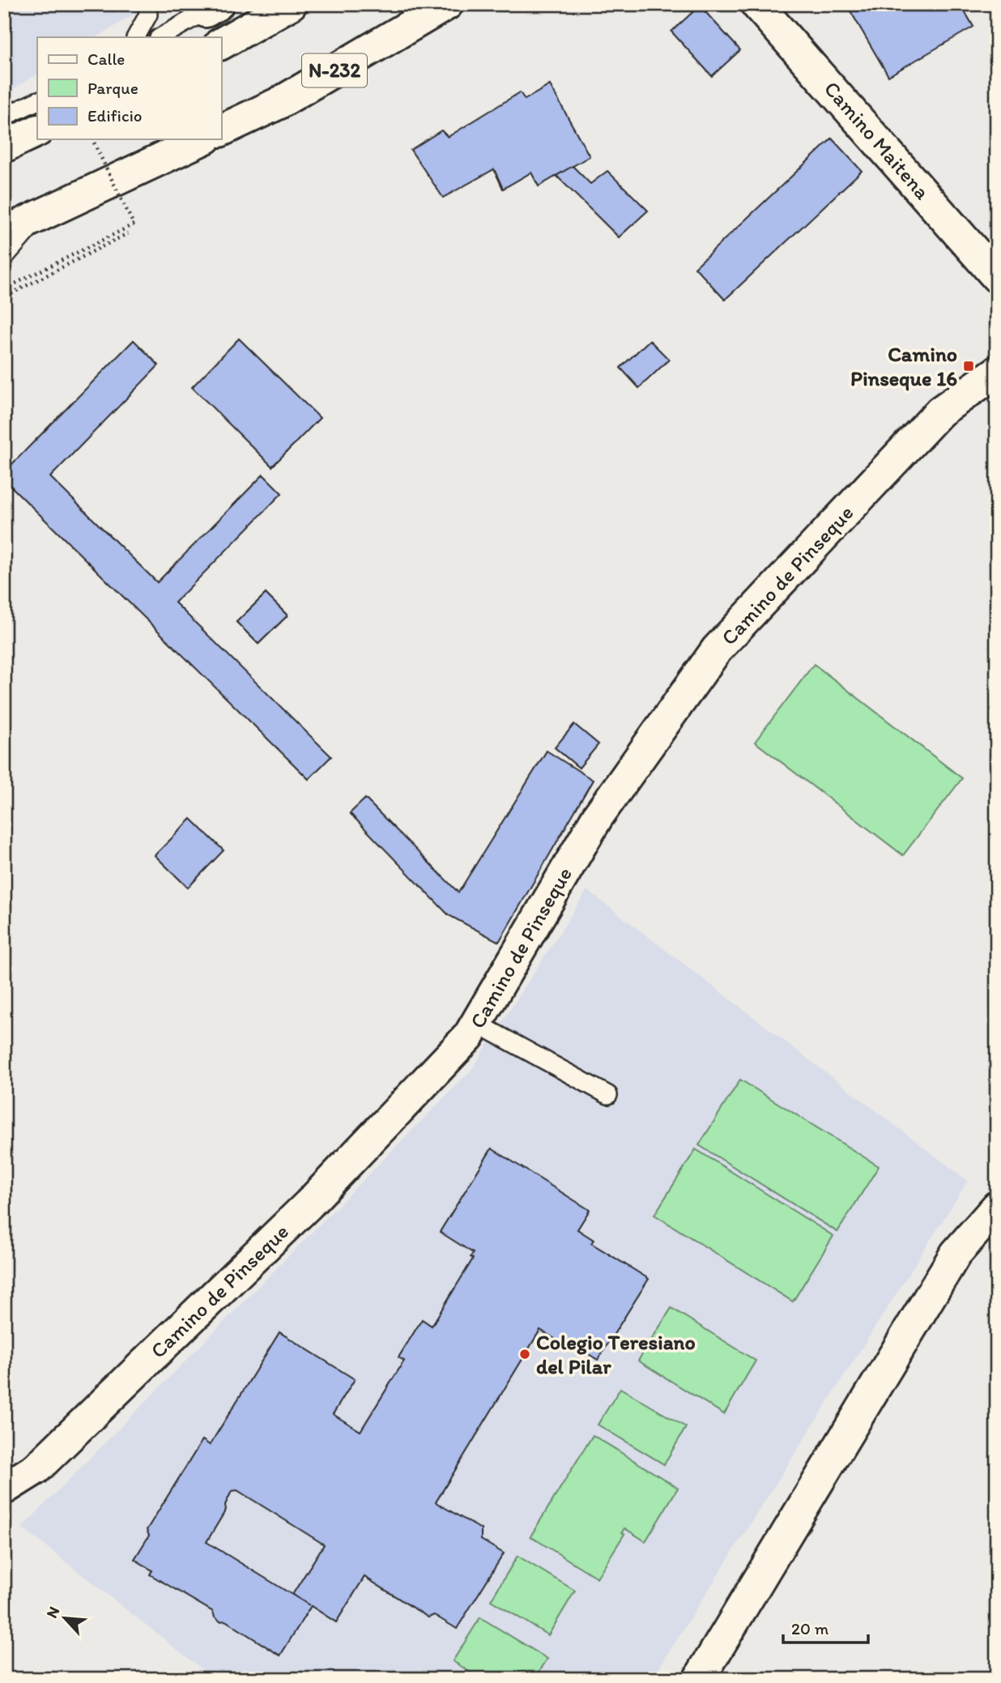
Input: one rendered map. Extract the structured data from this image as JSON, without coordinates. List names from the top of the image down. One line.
{"streets":{"main road":["N-232","Camino Maitena","Camino de Pinseque"]},"places":{"transit":["Camino Pinseque 16"],"other":["Colegio Teresiano del Pilar"]},"legend":["Calle","Parque","Edificio"],"scale_bar":"20 m","north":"top left"}
